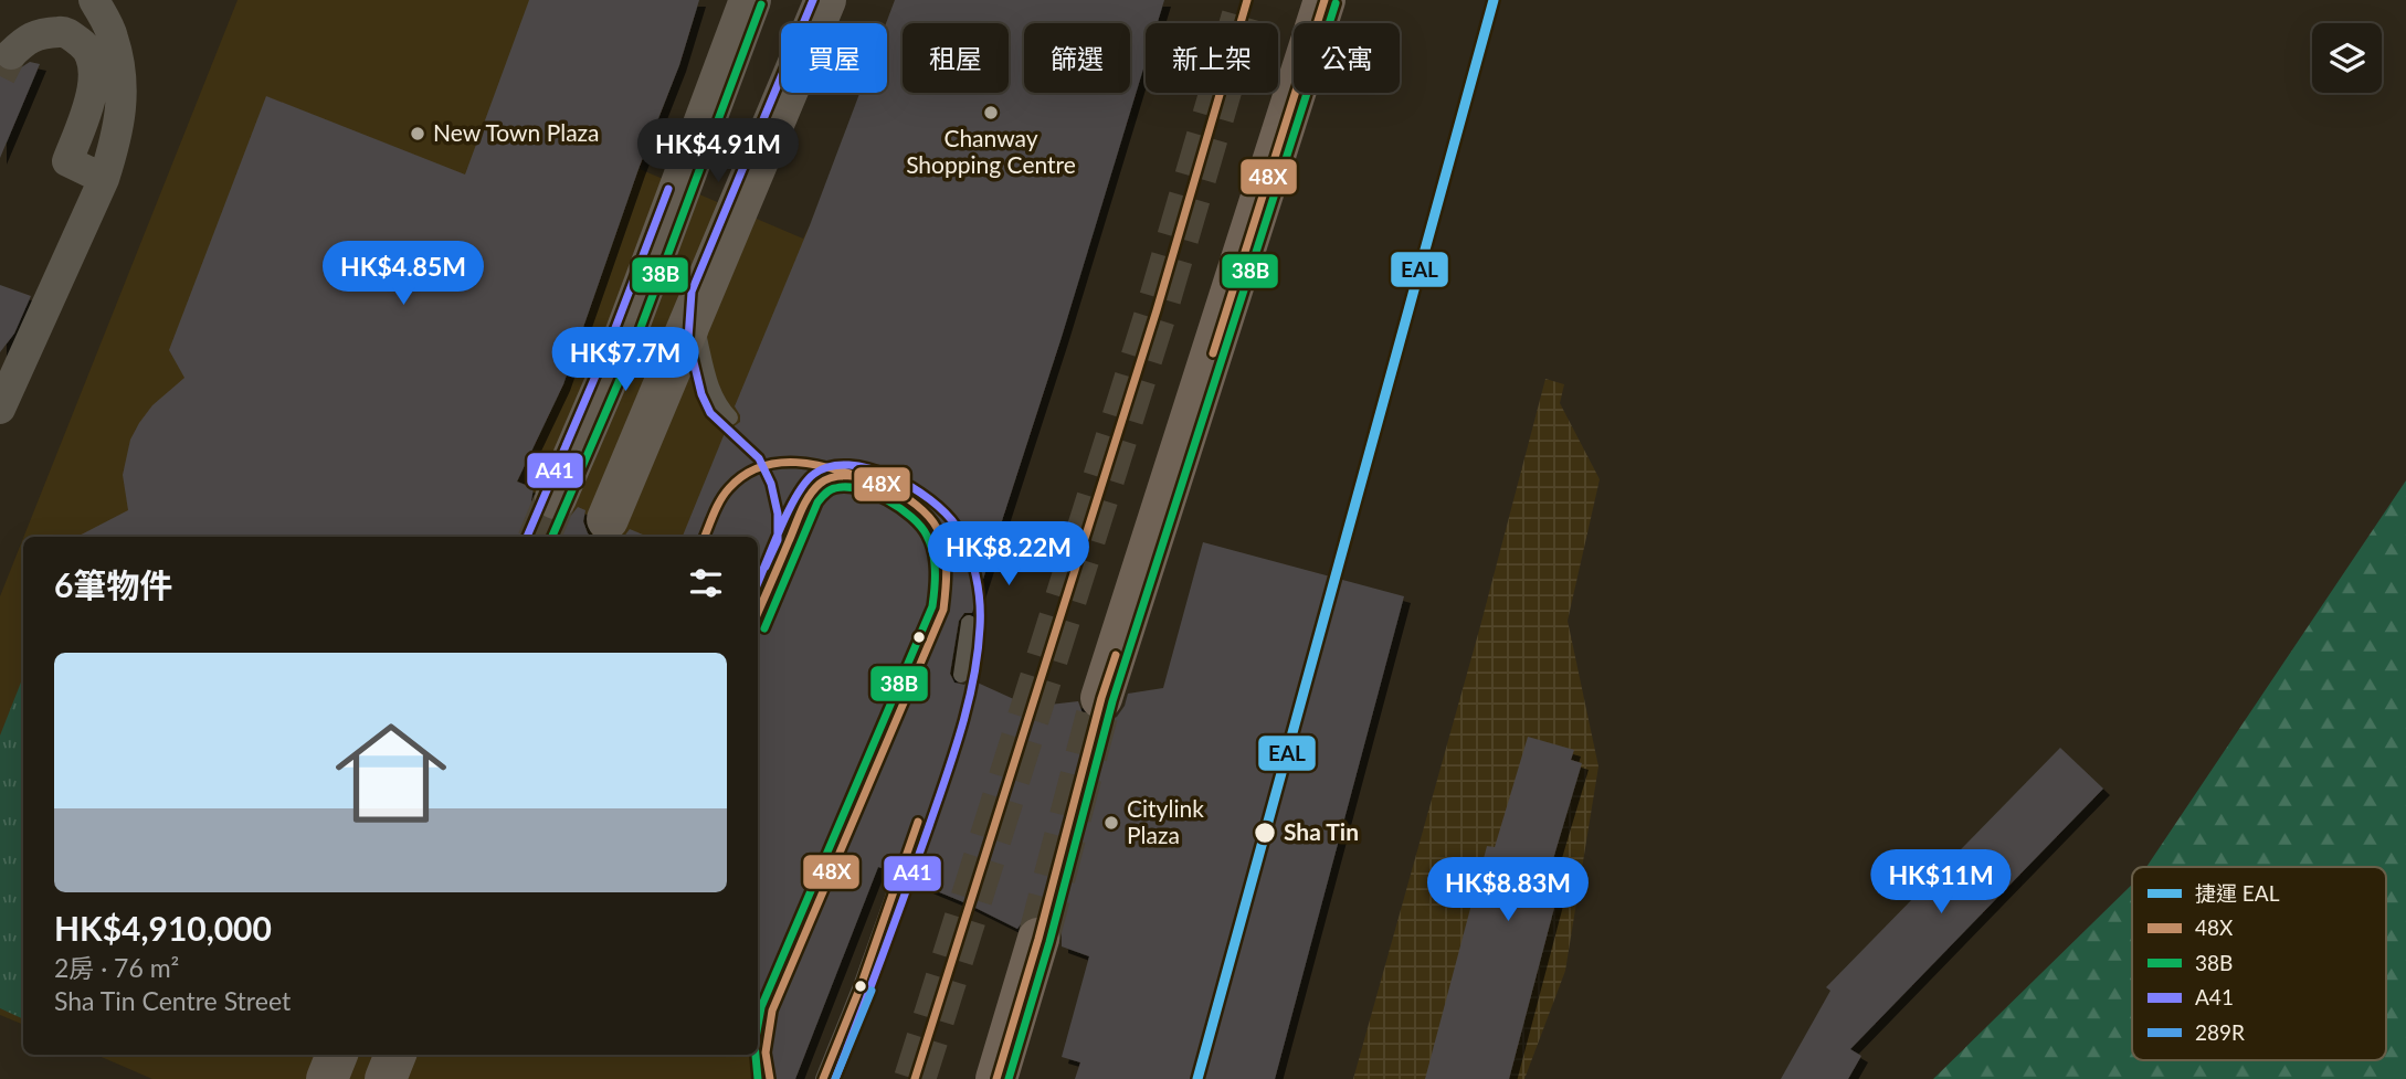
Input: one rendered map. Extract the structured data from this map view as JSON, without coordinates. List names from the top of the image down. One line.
{"places":["Chanway Shopping Centre","New Town Plaza","Citylink Plaza","Sha Tin"],"lines":["metro line EAL","transit line 48X","transit line A41","transit line 38B","transit line 289R"],"legend":["捷運 EAL","48X","38B","A41","289R"],"page":{"chip":["買屋","租屋","篩選","新上架","公寓"],"price":["HK$4.91M","HK$4.85M","HK$7.7M","HK$8.22M","HK$11M","HK$8.83M"],"heading":"6筆物件","list":[{"name":"HK$4,910,000","note":"2房 · 76 m² · Sha Tin Centre Street"}]}}
